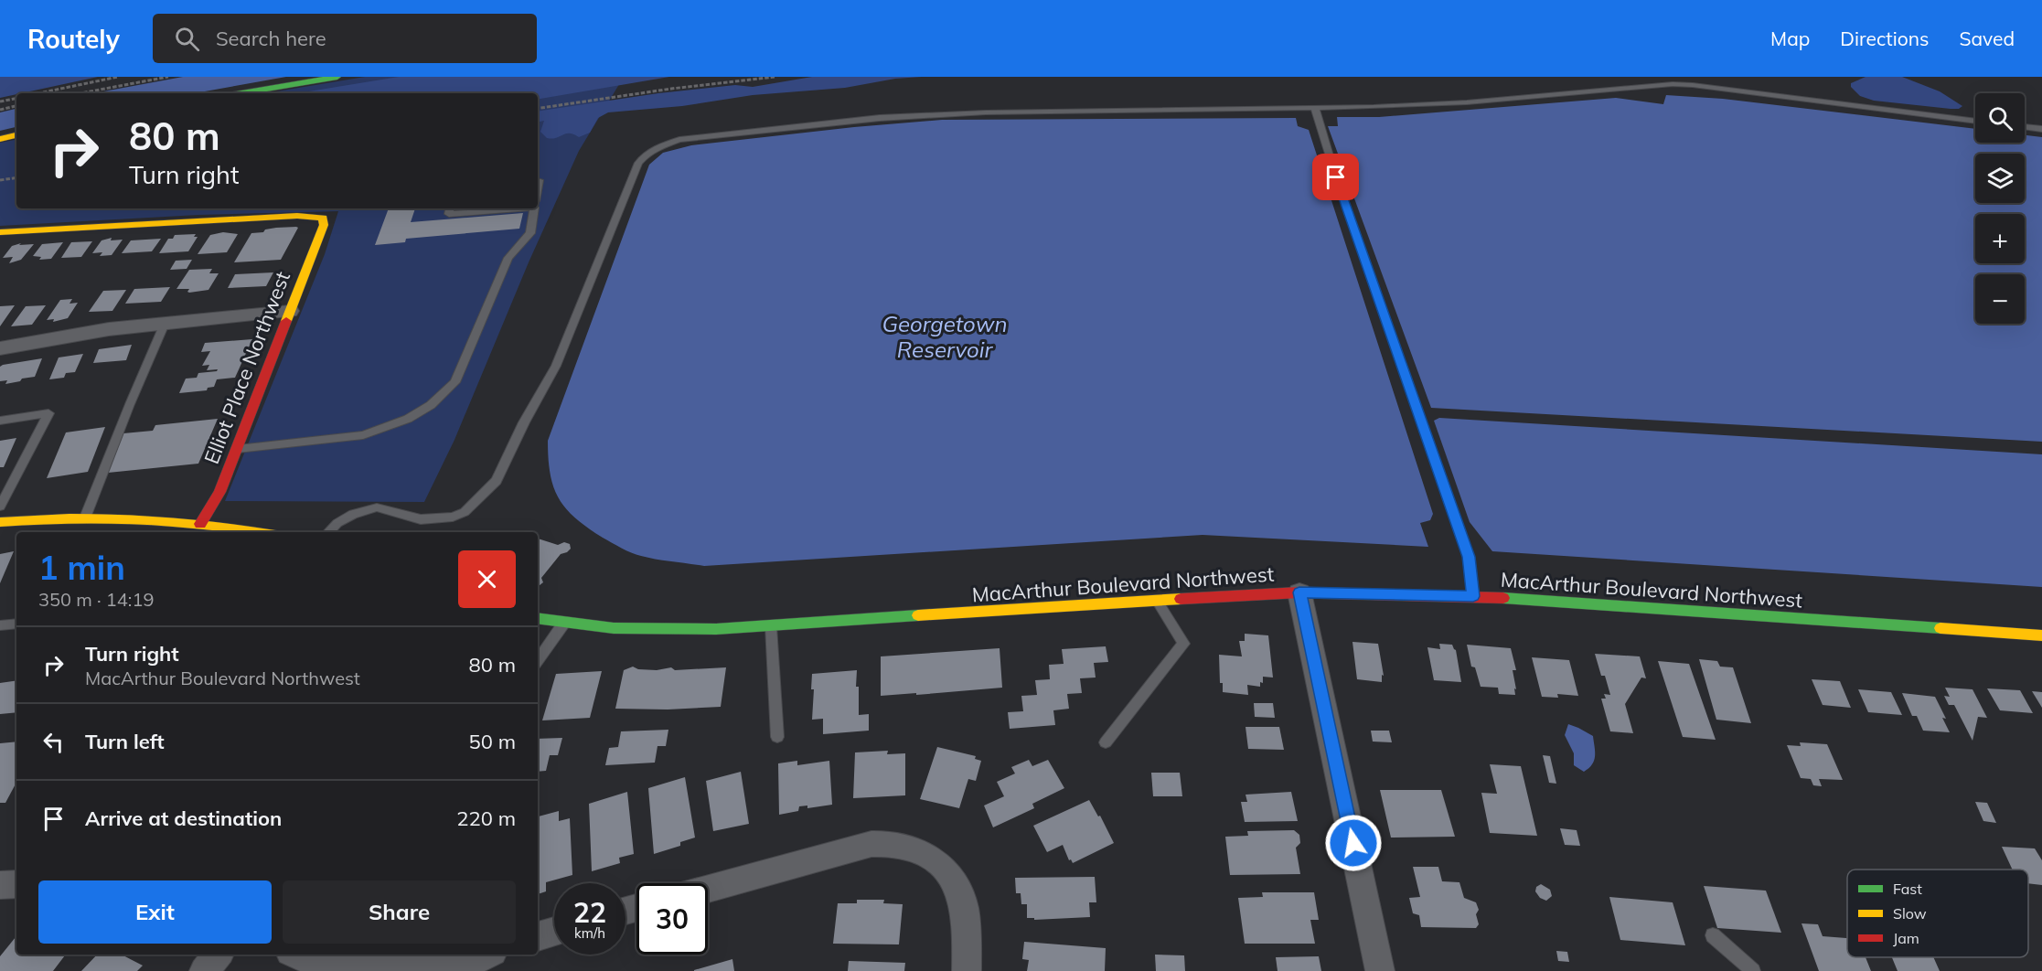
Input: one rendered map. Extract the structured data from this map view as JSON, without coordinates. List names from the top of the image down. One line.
{"streets":{"main road":["Elliot Place Northwest","MacArthur Boulevard Northwest"]},"water":["Georgetown Reservoir"],"legend":["Fast","Slow","Jam"],"page":{"header":"Routely","search":"Search here","nav":["Map","Directions","Saved"],"map_buttons":["+","−"],"turn":["80 m","Turn right"],"heading":["1 min","350 m · 14:19"],"list":[{"name":"Turn right","note":"MacArthur Boulevard Northwest","value":"80 m"},{"name":"Turn left","value":"50 m"},{"name":"Arrive at destination","value":"220 m"}],"buttons":["Exit","Share"],"speed":"22 km/h","limit":"30"}}
